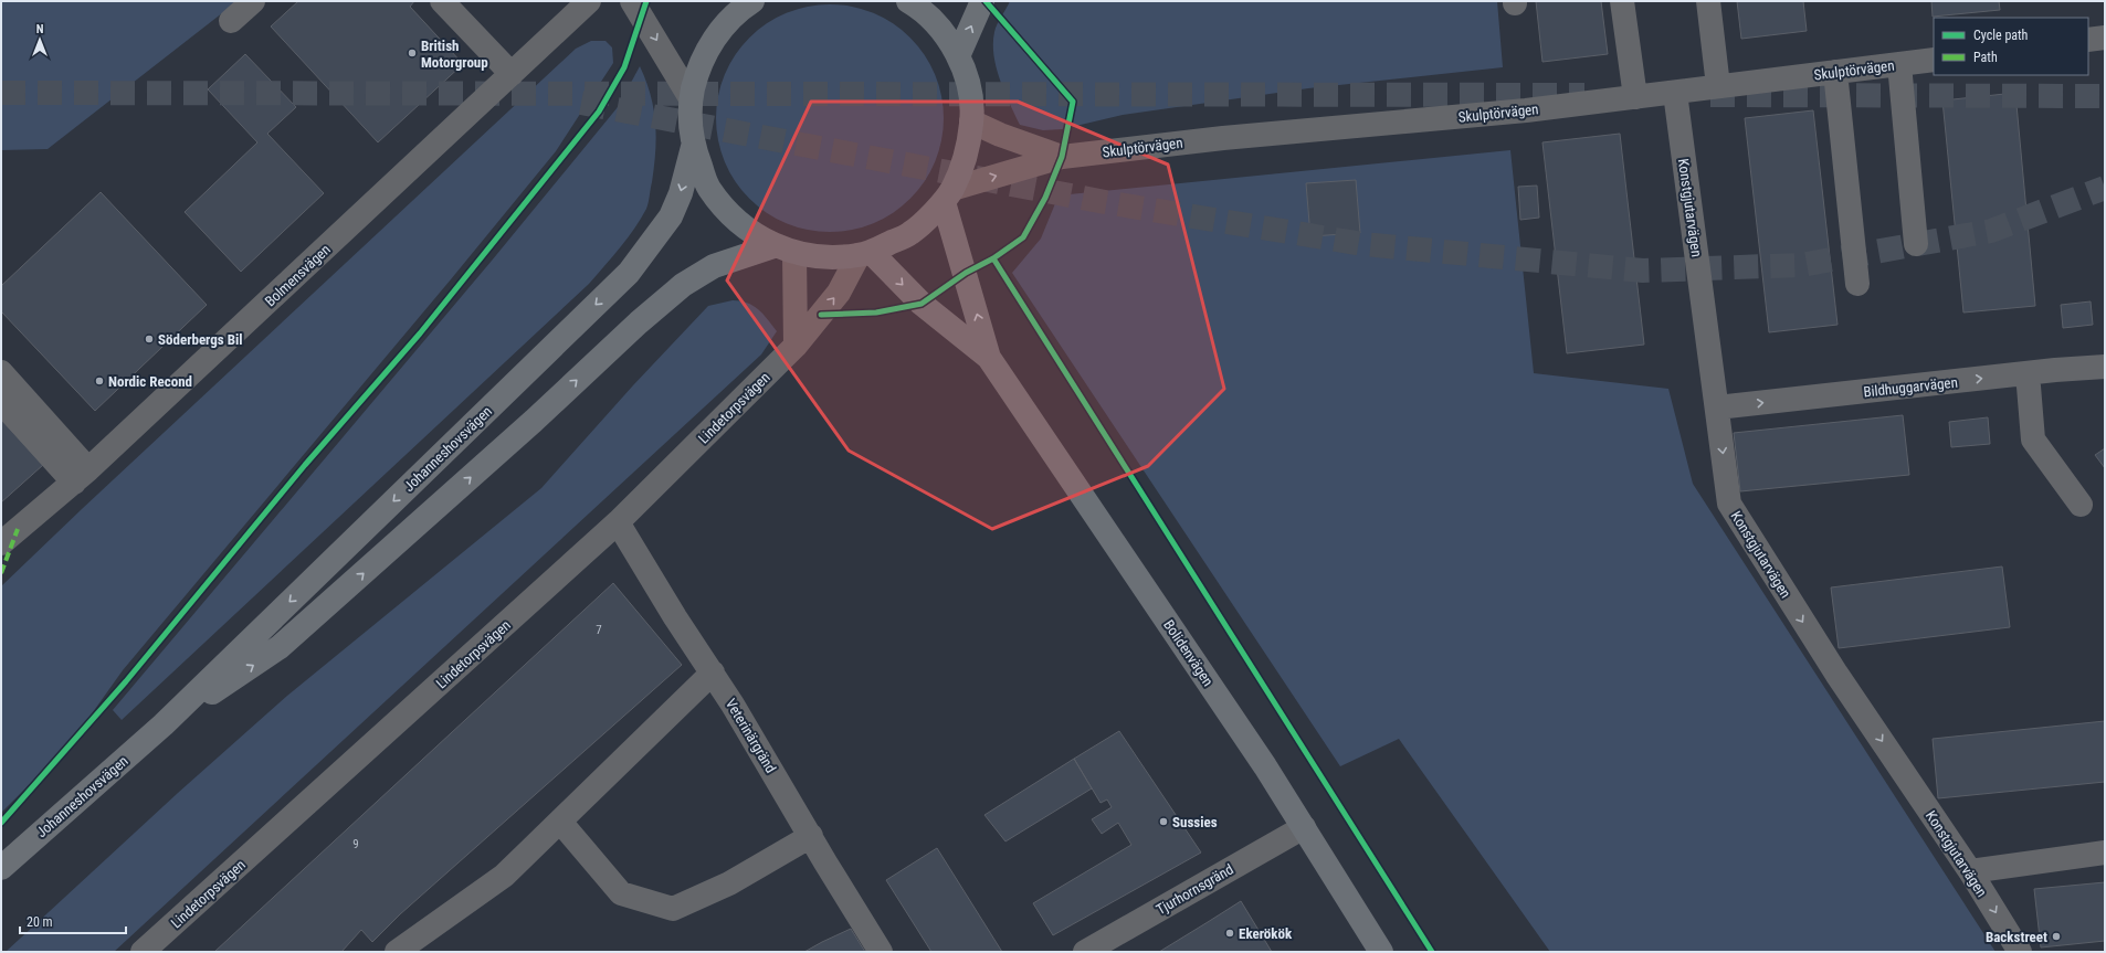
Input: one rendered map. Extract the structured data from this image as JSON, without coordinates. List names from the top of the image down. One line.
{"streets":{"main road":["Johanneshovsvägen","Bolidenvägen"],"street":["Skulptörvägen","Konstgjutarvägen","Bolmensvägen","Bildhuggarvägen","Lindetorpsvägen","Veterinärgränd","Tjurhornsgränd"]},"crossings":[["Skulptörvägen","Konstgjutarvägen"],["Skulptörvägen","Bolidenvägen"],["Konstgjutarvägen","Bildhuggarvägen"],["Lindetorpsvägen","Bolidenvägen"],["Lindetorpsvägen","Veterinärgränd"],["Bolidenvägen","Tjurhornsgränd"]],"one_way":["Konstgjutarvägen","Bildhuggarvägen"],"places":["British Motorgroup","Söderbergs Bil","Nordic Recond","Sussies","Ekerökök","Backstreet"],"house_numbers":["7","9"],"legend":["Cycle path","Path"],"scale_bar":"20 m","north":"top"}
